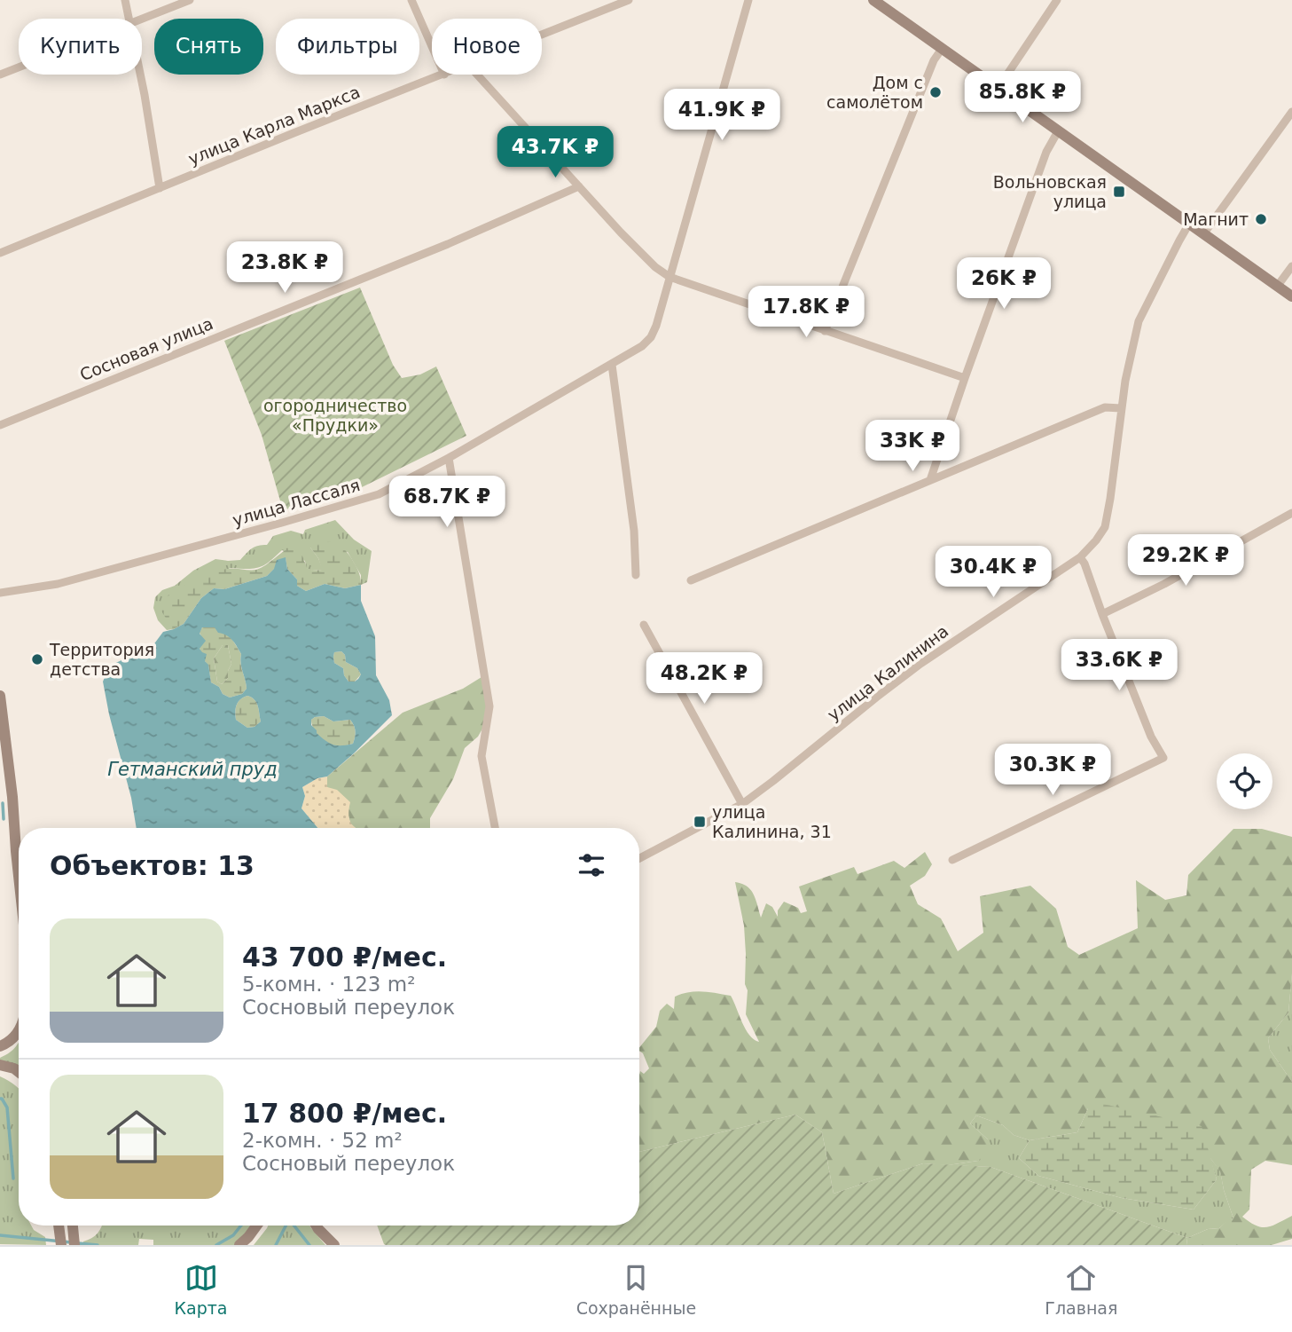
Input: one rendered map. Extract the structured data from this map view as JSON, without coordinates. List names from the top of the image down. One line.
{"streets":{"street":["улица Карла Маркса","Сосновая улица","улица Лассаля","улица Калинина"]},"water":["Гетманский пруд"],"parks":["огородничество «Прудки»"],"places":{"other":["Дом с самолётом","Магнит","Территория детства"],"transit":["Вольновская улица","улица Калинина, 31"]},"page":{"chip":["Купить","Снять","Фильтры","Новое"],"price":["85.8K ₽","41.9K ₽","43.7K ₽","23.8K ₽","26K ₽","17.8K ₽","33K ₽","68.7K ₽","29.2K ₽","30.4K ₽","33.6K ₽","48.2K ₽","30.3K ₽"],"heading":"Объектов: 13","list":[{"name":"43 700 ₽/мес.","note":"5-комн. · 123 m² · Сосновый переулок"},{"name":"17 800 ₽/мес.","note":"2-комн. · 52 m² · Сосновый переулок"}],"tabs":["Карта","Сохранённые","Главная"]}}
